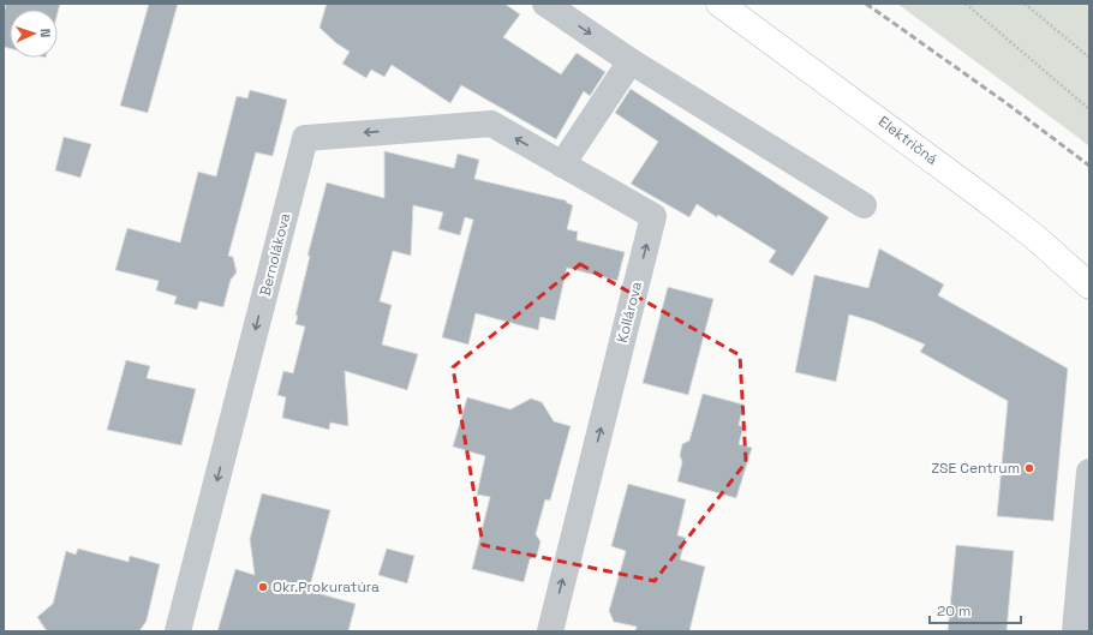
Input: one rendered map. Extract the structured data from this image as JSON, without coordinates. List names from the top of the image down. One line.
{"streets":{"main road":["Električná"],"street":["Bernolákova","Kollárova"]},"crossings":[["Bernolákova","Kollárova"]],"one_way":["Kollárova"],"places":["ZSE Centrum","Okr.Prokuratúra"],"scale_bar":"20 m","north":"right"}
